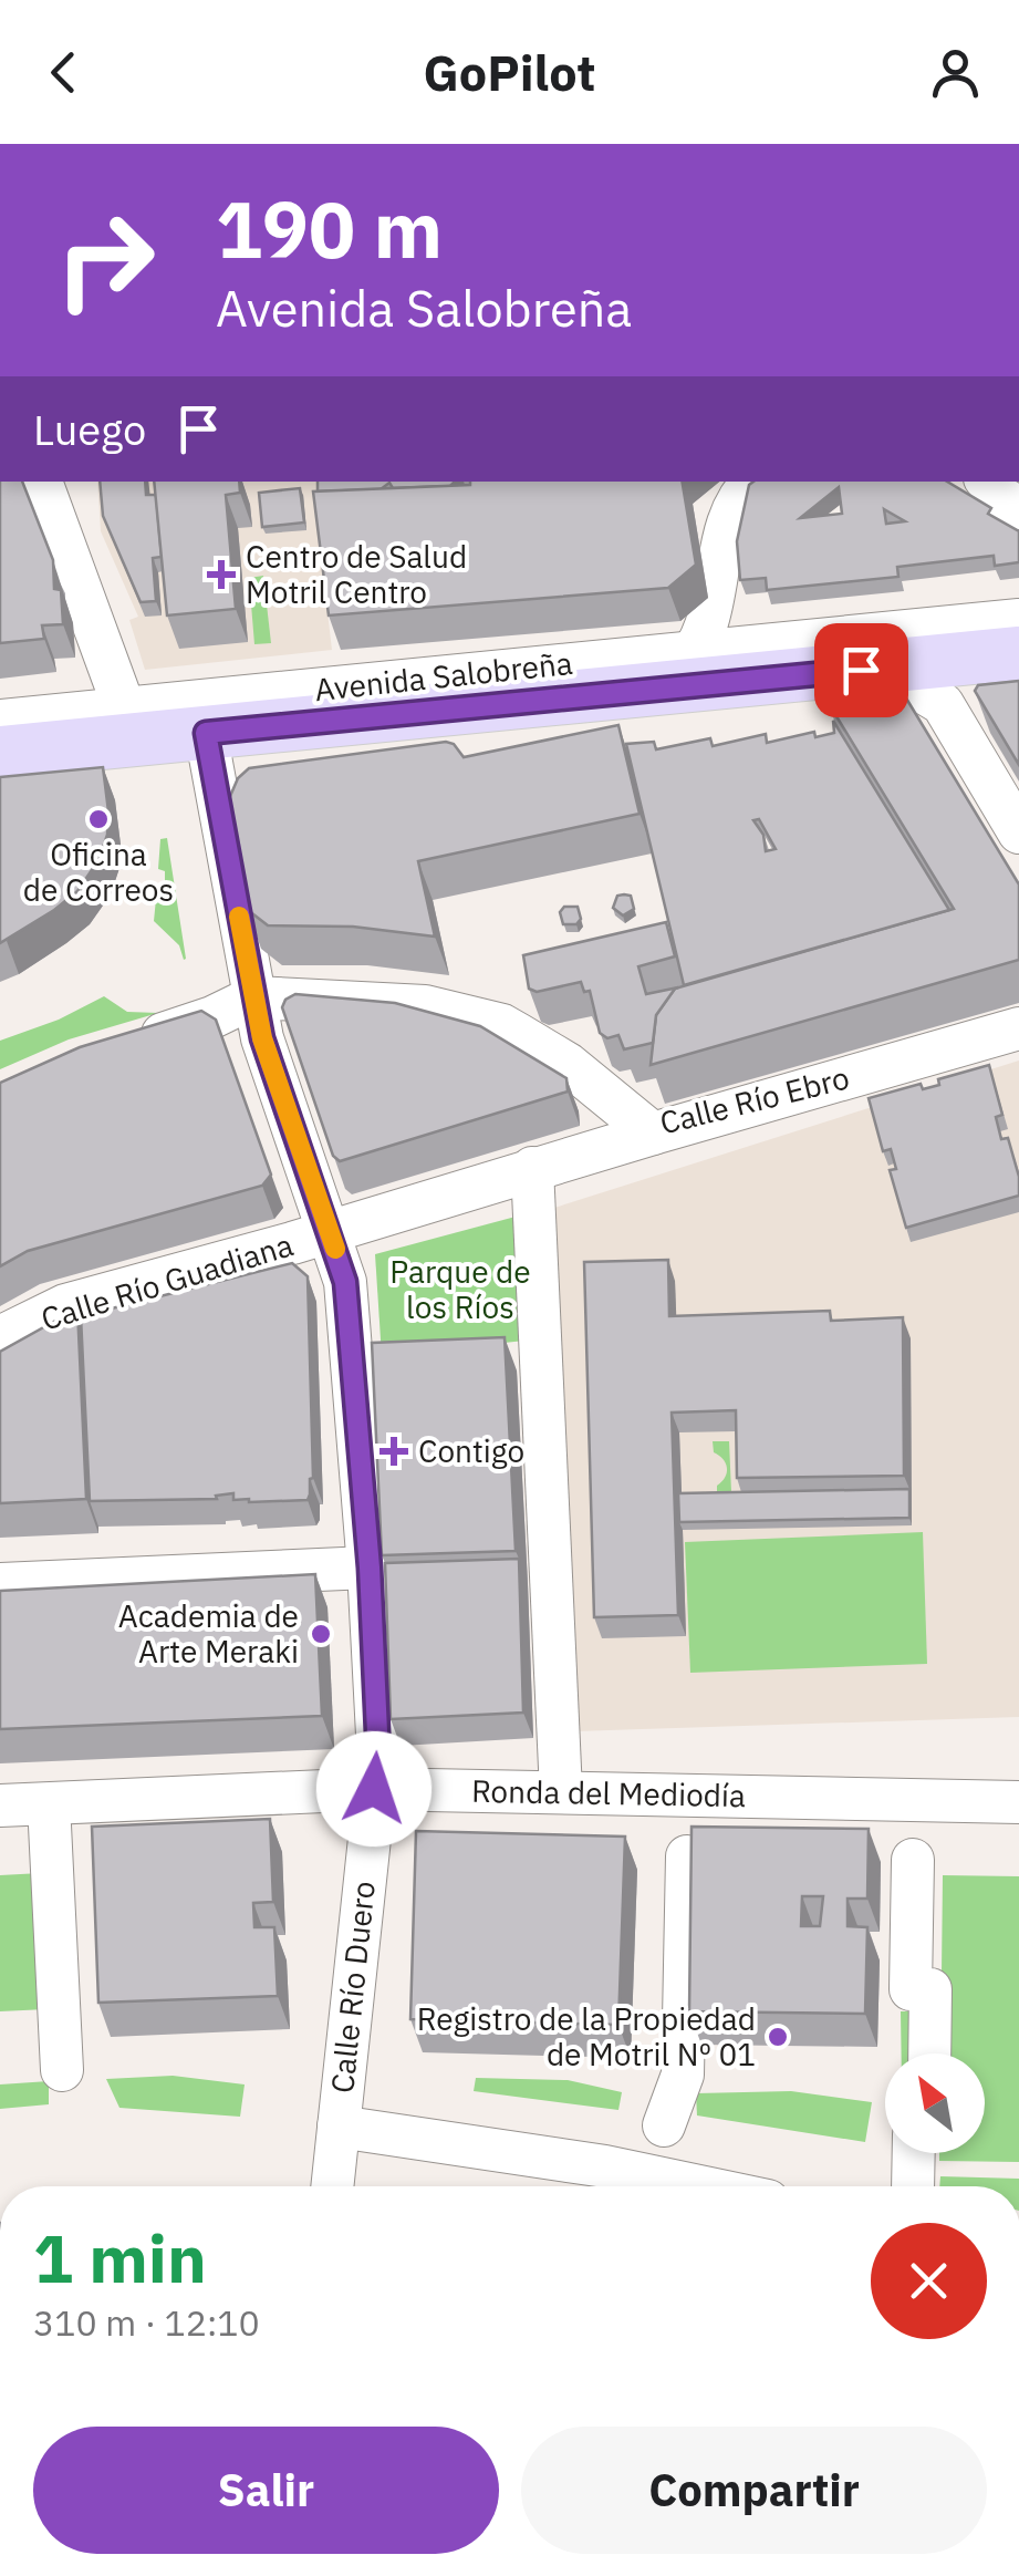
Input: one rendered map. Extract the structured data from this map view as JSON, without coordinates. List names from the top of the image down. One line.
{"streets":{"main road":["Avenida Salobreña"],"street":["Calle Río Ebro","Calle Río Guadiana","Ronda del Mediodía","Calle Río Duero"]},"crossings":[["Avenida Salobreña","Calle Río Duero"],["Calle Río Ebro","Calle Río Guadiana"],["Calle Río Ebro","Calle Río Duero"],["Calle Río Guadiana","Calle Río Duero"],["Ronda del Mediodía","Calle Río Duero"]],"parks":["Parque de los Ríos"],"places":{"health":["Centro de Salud Motril Centro","Contigo"],"other":["Oficina de Correos","Academia de Arte Meraki","Registro de la Propiedad de Motril Nº 01"]},"north":"top left","page":{"header":"GoPilot","turn":["190 m","Avenida Salobreña"],"then":"Luego","heading":["1 min","310 m · 12:10"],"buttons":["Salir","Compartir"]}}
